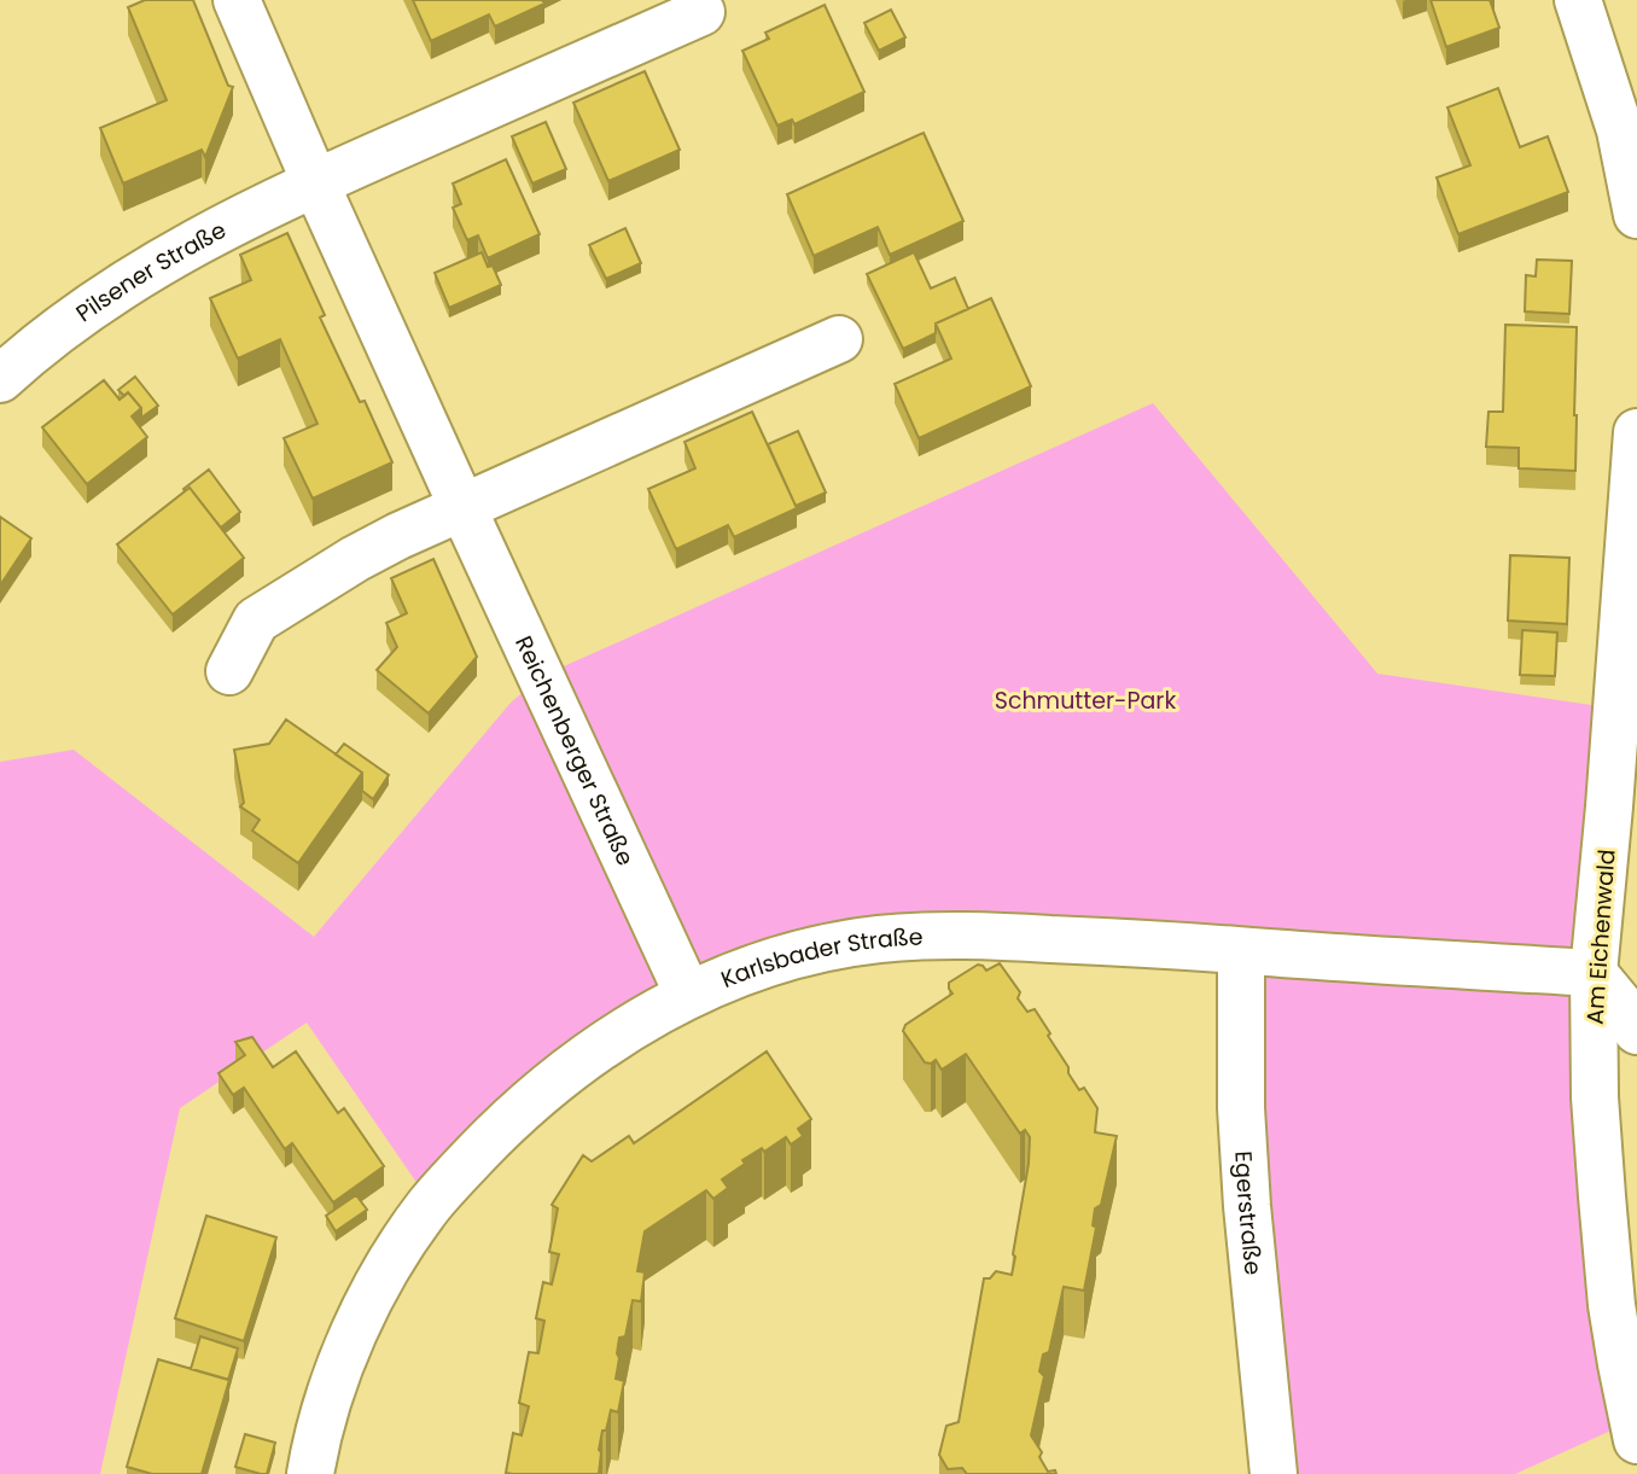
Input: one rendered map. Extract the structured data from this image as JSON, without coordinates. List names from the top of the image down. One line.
{"streets":{"street":["Pilsener Straße","Reichenberger Straße","Am Eichenwald","Karlsbader Straße","Egerstraße"]},"crossings":[["Pilsener Straße","Reichenberger Straße"],["Reichenberger Straße","Karlsbader Straße"],["Am Eichenwald","Karlsbader Straße"],["Karlsbader Straße","Egerstraße"]],"parks":["Schmutter-Park"]}
